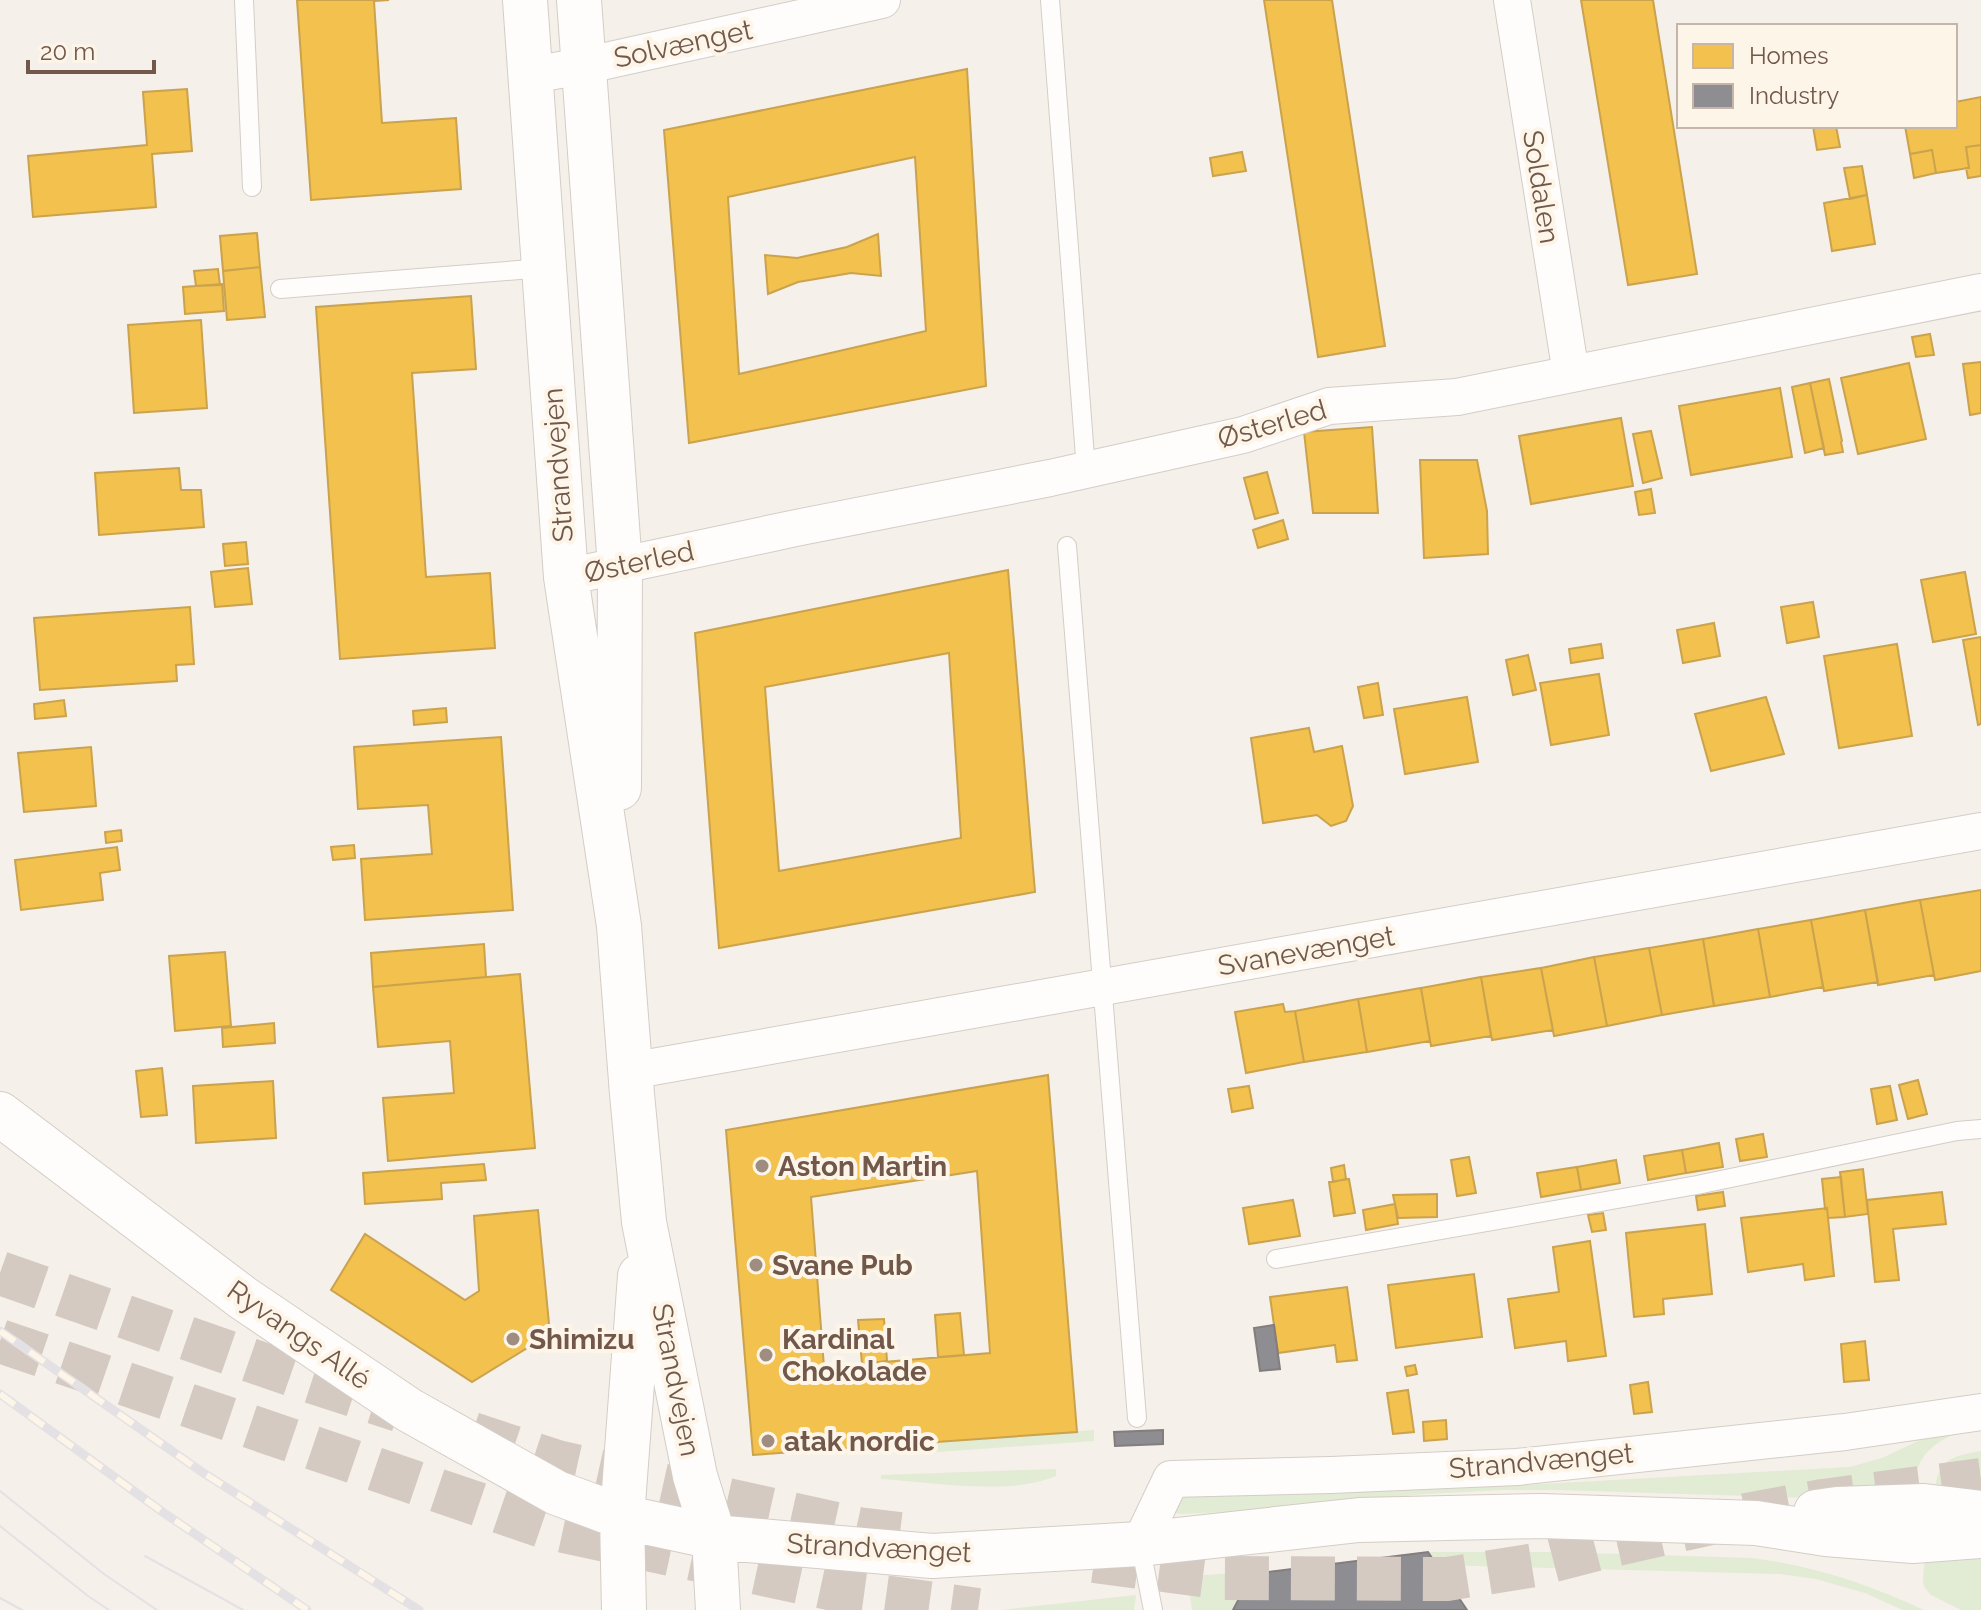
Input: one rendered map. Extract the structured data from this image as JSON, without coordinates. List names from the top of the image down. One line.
{"streets":{"street":["Solvænget","Soldalen","Østerled","Strandvejen","Svanevænget","Ryvangs Allé","Strandvænget"]},"crossings":[["Solvænget","Strandvejen"],["Soldalen","Østerled"],["Østerled","Strandvejen"],["Strandvejen","Svanevænget"],["Strandvejen","Ryvangs Allé"],["Strandvejen","Strandvænget"],["Ryvangs Allé","Strandvænget"]],"places":["Aston Martin","Svane Pub","Shimizu","Kardinal Chokolade","atak nordic"],"legend":["Homes","Industry"],"scale_bar":"20 m"}
